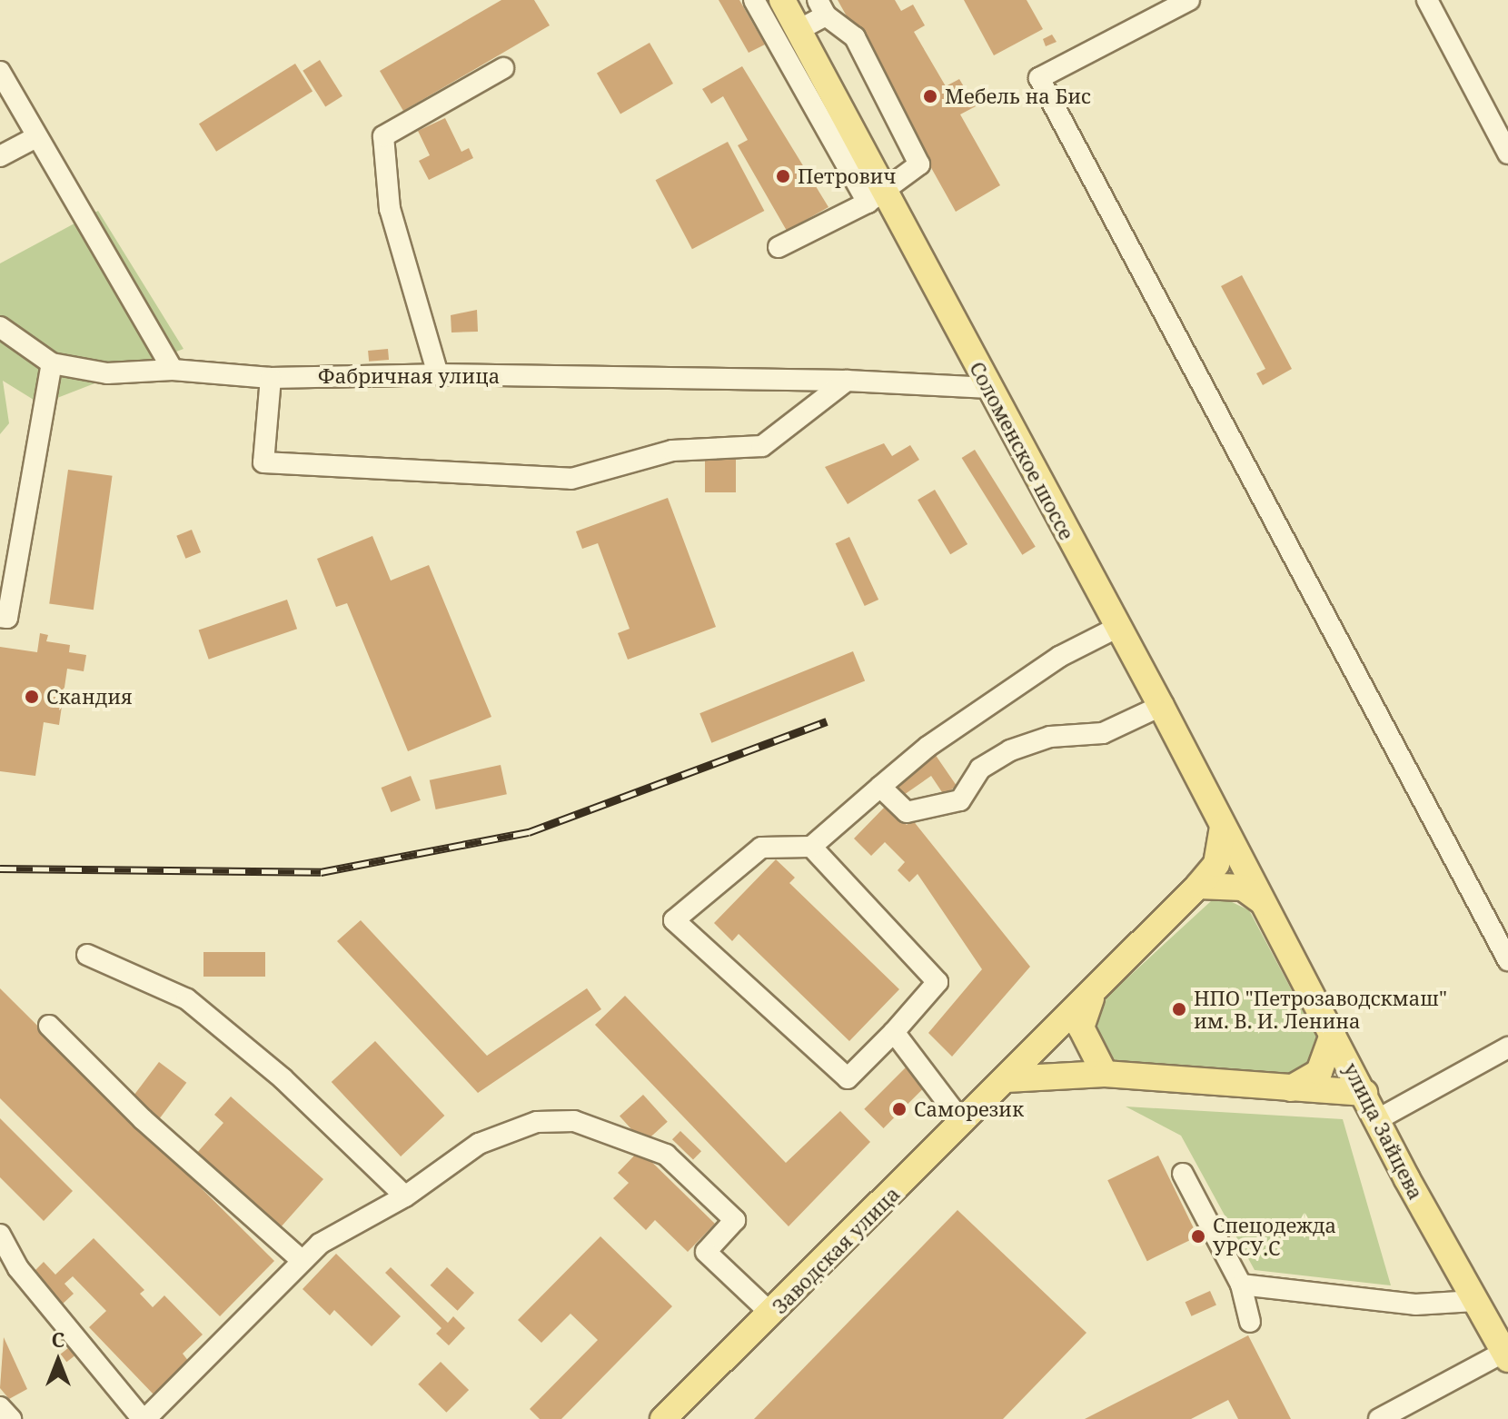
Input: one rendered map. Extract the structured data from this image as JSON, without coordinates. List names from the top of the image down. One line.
{"streets":{"main road":["Соломенское шоссе","улица Зайцева","Заводская улица"],"street":["Фабричная улица"]},"crossings":[["Фабричная улица","Соломенское шоссе"],["Соломенское шоссе","улица Зайцева"],["Соломенское шоссе","Заводская улица"]],"places":["Мебель на Бис","Петрович","Скандия","НПО \"Петрозаводскмаш\" им. В. И. Ленина","Саморезик","Спецодежда УРСУ.С"],"north":"top"}
